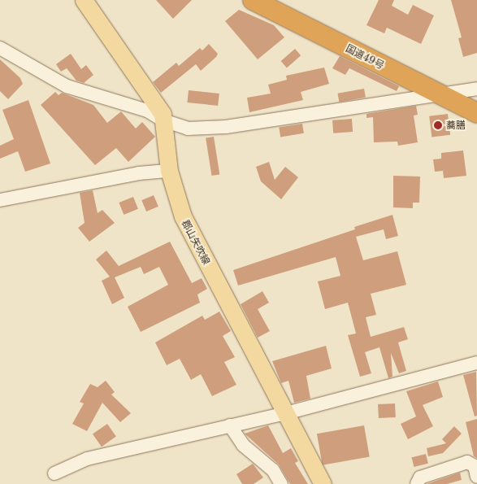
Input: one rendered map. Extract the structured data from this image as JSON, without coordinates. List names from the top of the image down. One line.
{"streets":{"highway":["国道49号"],"main road":["郡山矢吹線"]},"places":["蕎膳"]}
